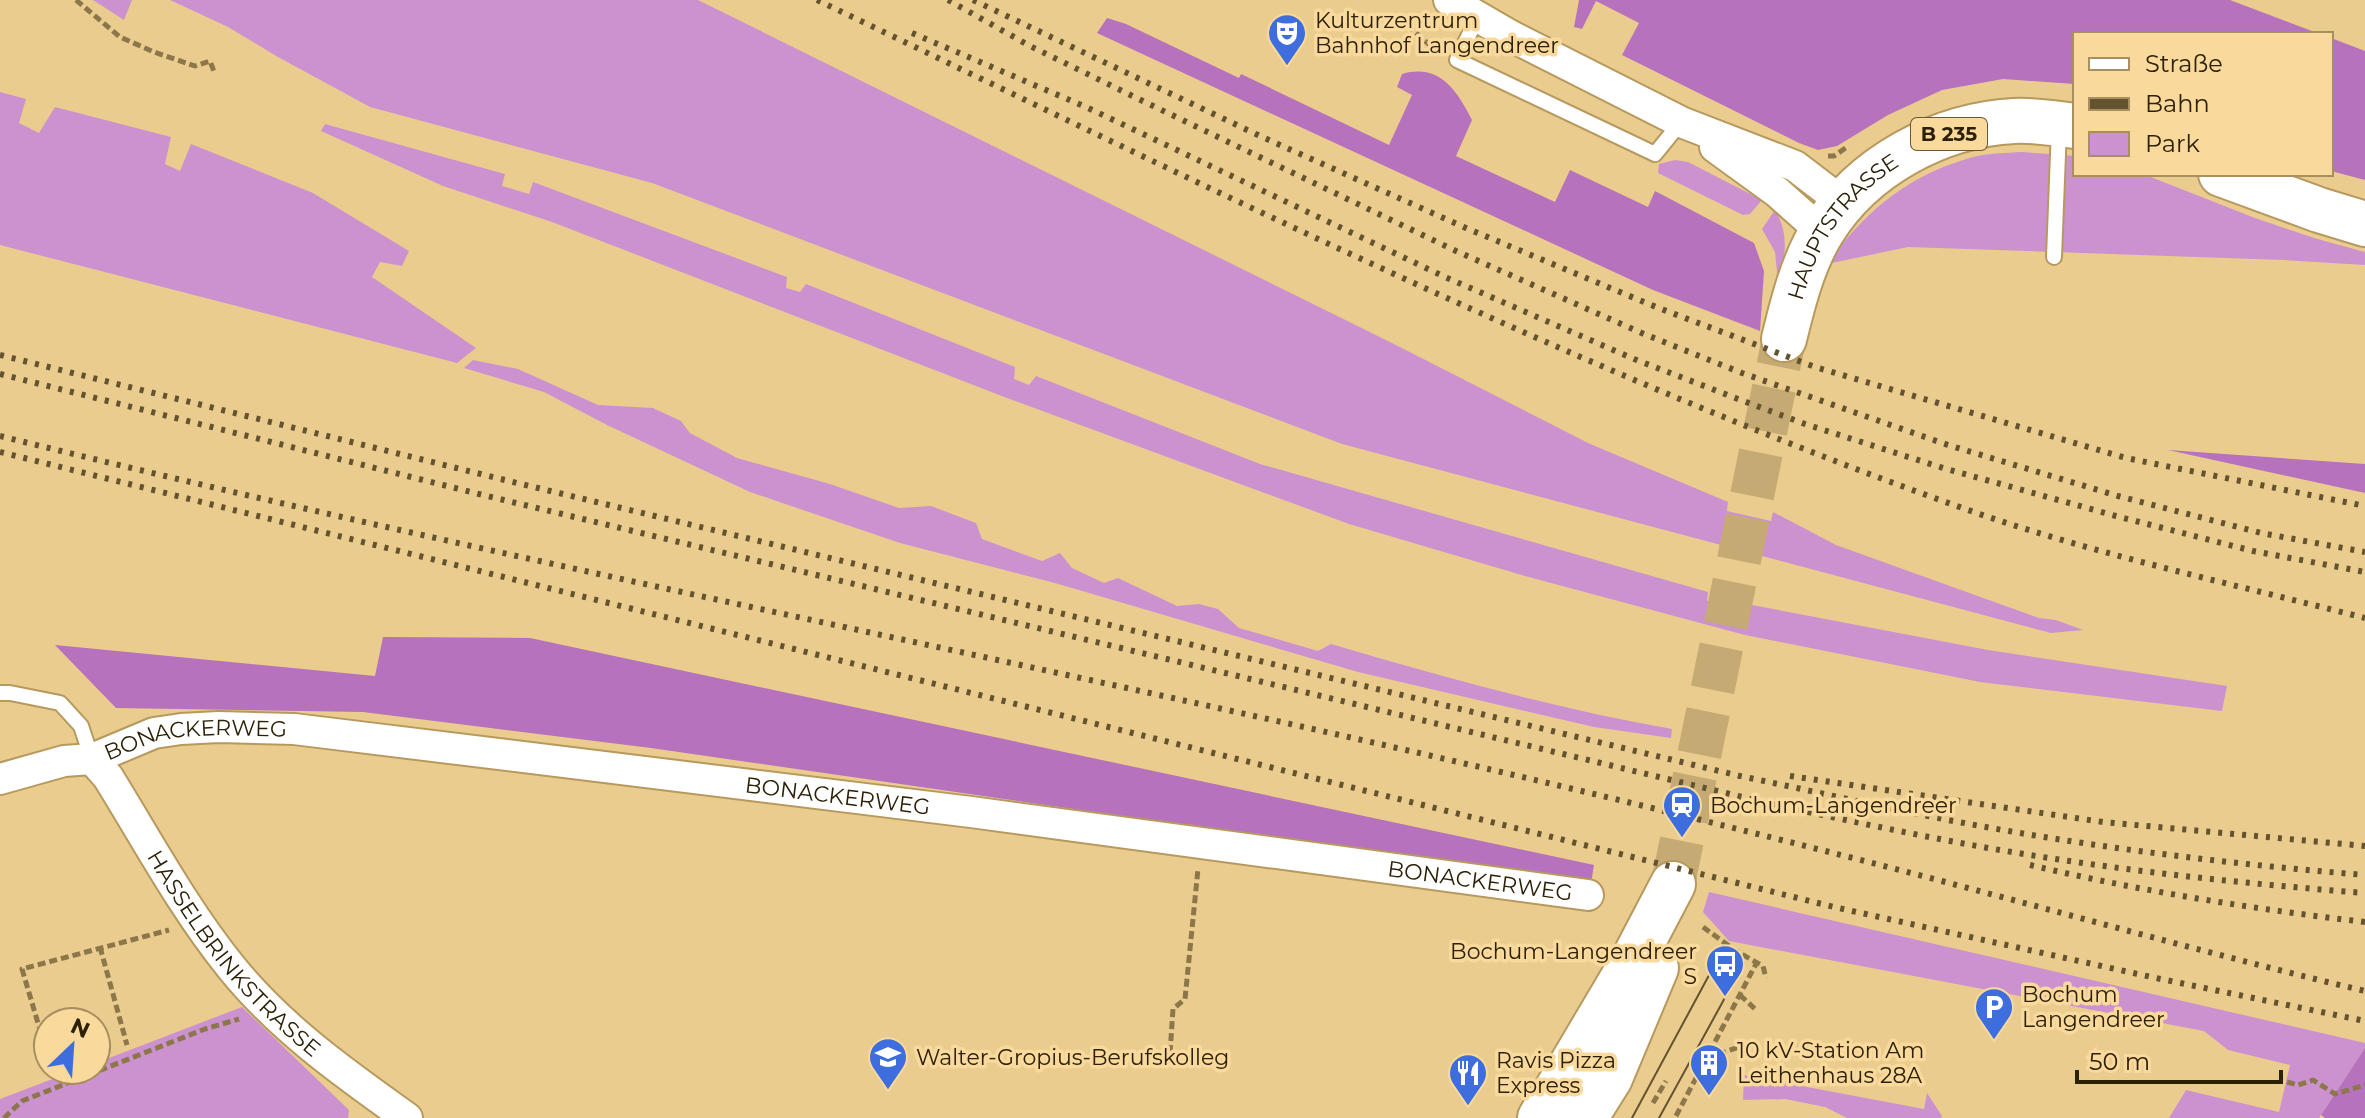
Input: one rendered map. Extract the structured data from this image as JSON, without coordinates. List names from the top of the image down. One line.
{"streets":{"main road":["B 235","HAUPTSTRASSE"],"street":["BONACKERWEG","HASSELBRINKSTRASSE"]},"crossings":[["BONACKERWEG","HASSELBRINKSTRASSE"]],"places":{"theatre":["Kulturzentrum Bahnhof Langendreer"],"station":["Bochum-Langendreer"],"bus stop":["Bochum-Langendreer S"],"parking":["Bochum Langendreer"],"school or university":["Walter-Gropius-Berufskolleg"],"building":["10 kV-Station Am Leithenhaus 28A"],"restaurant":["Ravis Pizza Express"]},"legend":["Straße","Bahn","Park"],"scale_bar":"50 m","north":"top right"}
